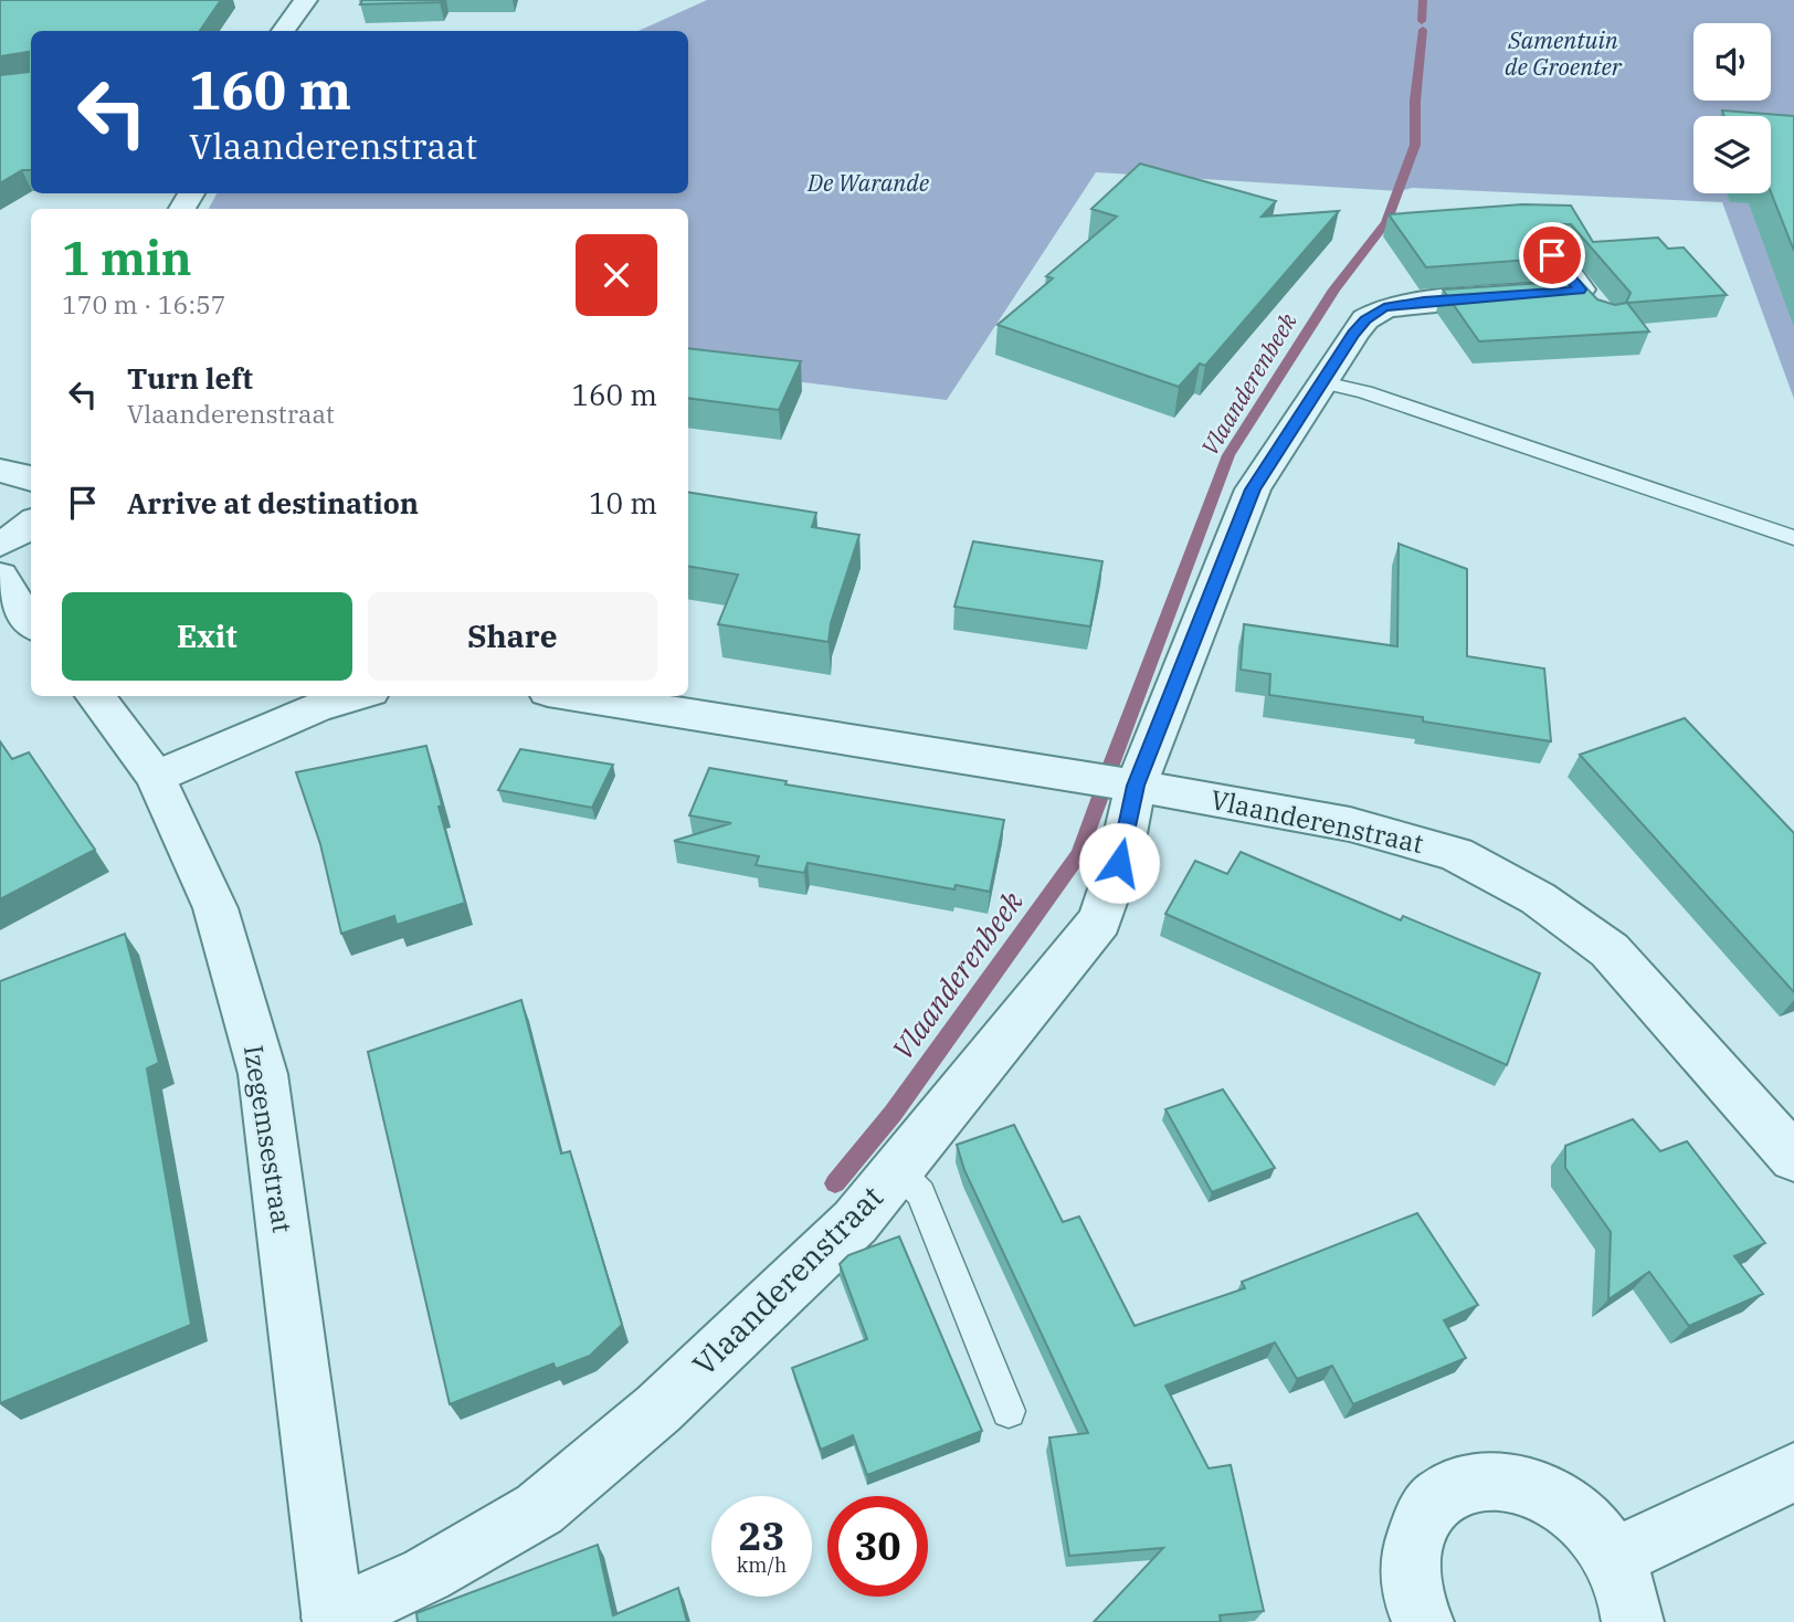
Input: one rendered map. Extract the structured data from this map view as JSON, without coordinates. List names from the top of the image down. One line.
{"streets":{"street":["Vlaanderenstraat","Izegemsestraat"]},"crossings":[["Vlaanderenstraat","Izegemsestraat"]],"water":["Vlaanderenbeek"],"parks":["Samentuin de Groenter","De Warande"],"page":{"turn":["160 m","Vlaanderenstraat"],"heading":["1 min","170 m · 16:57"],"list":[{"name":"Turn left","note":"Vlaanderenstraat","value":"160 m"},{"name":"Arrive at destination","value":"10 m"}],"buttons":["Exit","Share"],"speed":"23 km/h","limit":"30"}}
